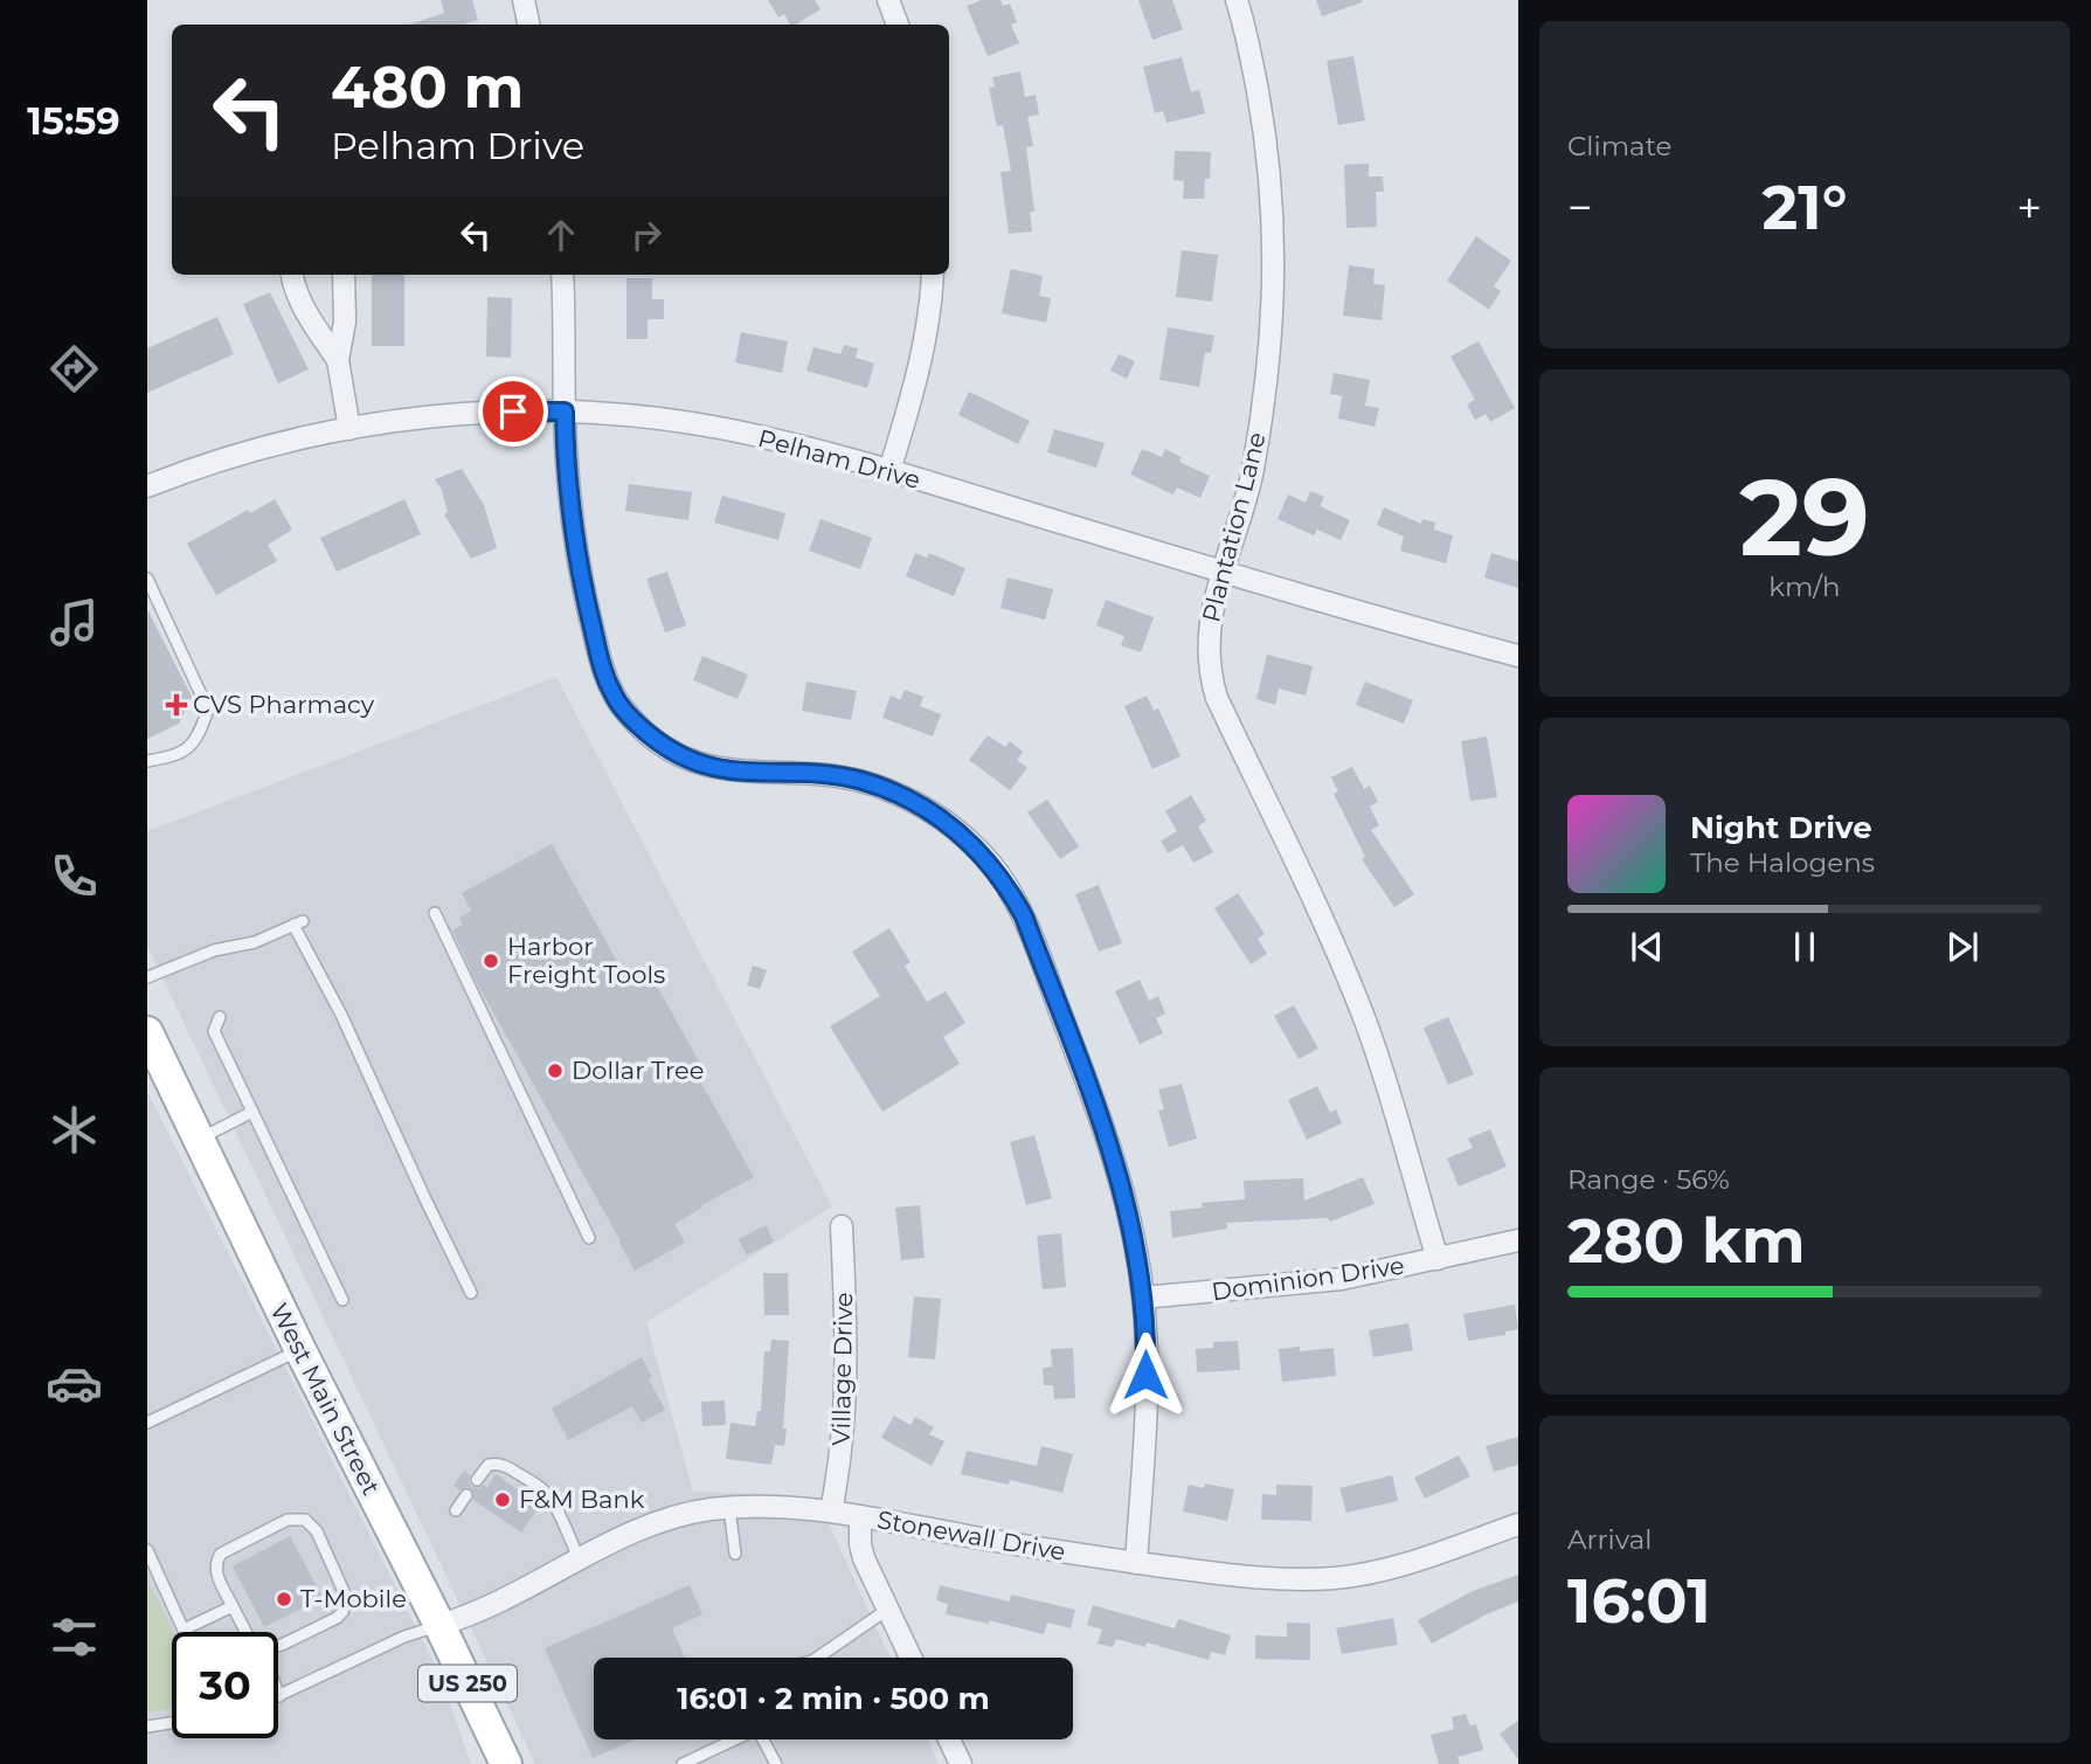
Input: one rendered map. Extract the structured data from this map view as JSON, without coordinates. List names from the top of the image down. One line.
{"streets":{"main road":["West Main Street","US 250"],"street":["Pelham Drive","Plantation Lane","Dominion Drive","Village Drive","Stonewall Drive"]},"crossings":[["Pelham Drive","Plantation Lane"],["Plantation Lane","Dominion Drive"],["Village Drive","Stonewall Drive"],["West Main Street","Stonewall Drive"]],"places":{"health":["CVS Pharmacy"],"other":["Harbor Freight Tools","Dollar Tree","F&M Bank","T-Mobile"]},"page":{"tabs":"15:59","tile":["Climate",["29","km/h"],["Range · 56%","280 km"],["Arrival","16:01"]],"turn":["480 m","Pelham Drive"],"heat":["−","21°","+"],"song":["Night Drive","The Halogens"],"limit":"30","trip":"16:01 · 2 min · 500 m"}}
